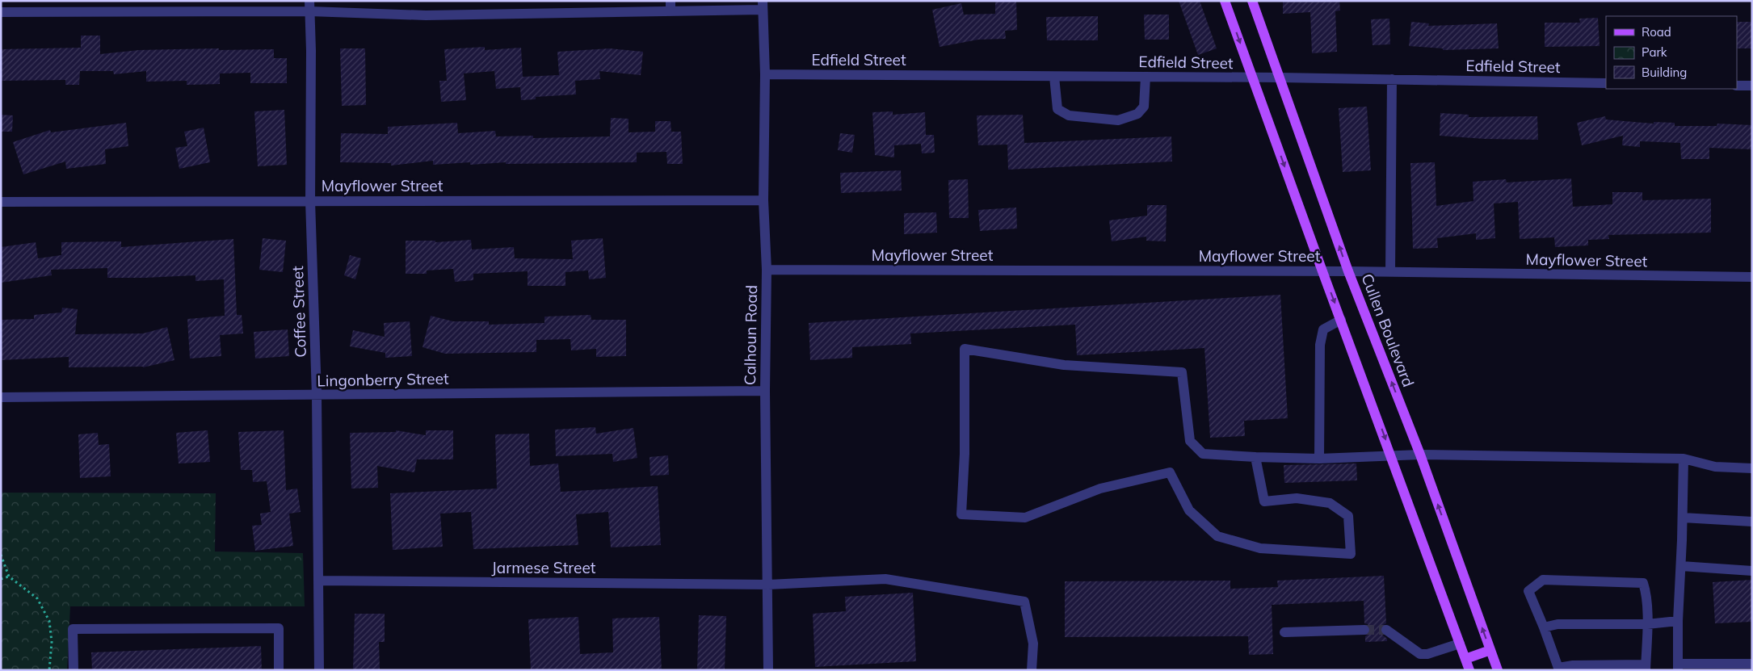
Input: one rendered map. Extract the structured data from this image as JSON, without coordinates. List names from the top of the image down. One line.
{"streets":{"main road":["Cullen Boulevard"],"street":["Edfield Street","Mayflower Street","Coffee Street","Calhoun Road","Lingonberry Street","Jarmese Street"]},"crossings":[["Edfield Street","Cullen Boulevard"],["Edfield Street","Calhoun Road"],["Mayflower Street","Coffee Street"],["Mayflower Street","Cullen Boulevard"],["Mayflower Street","Calhoun Road"],["Coffee Street","Lingonberry Street"],["Coffee Street","Jarmese Street"],["Calhoun Road","Lingonberry Street"],["Calhoun Road","Jarmese Street"]],"legend":["Road","Park","Building"]}
